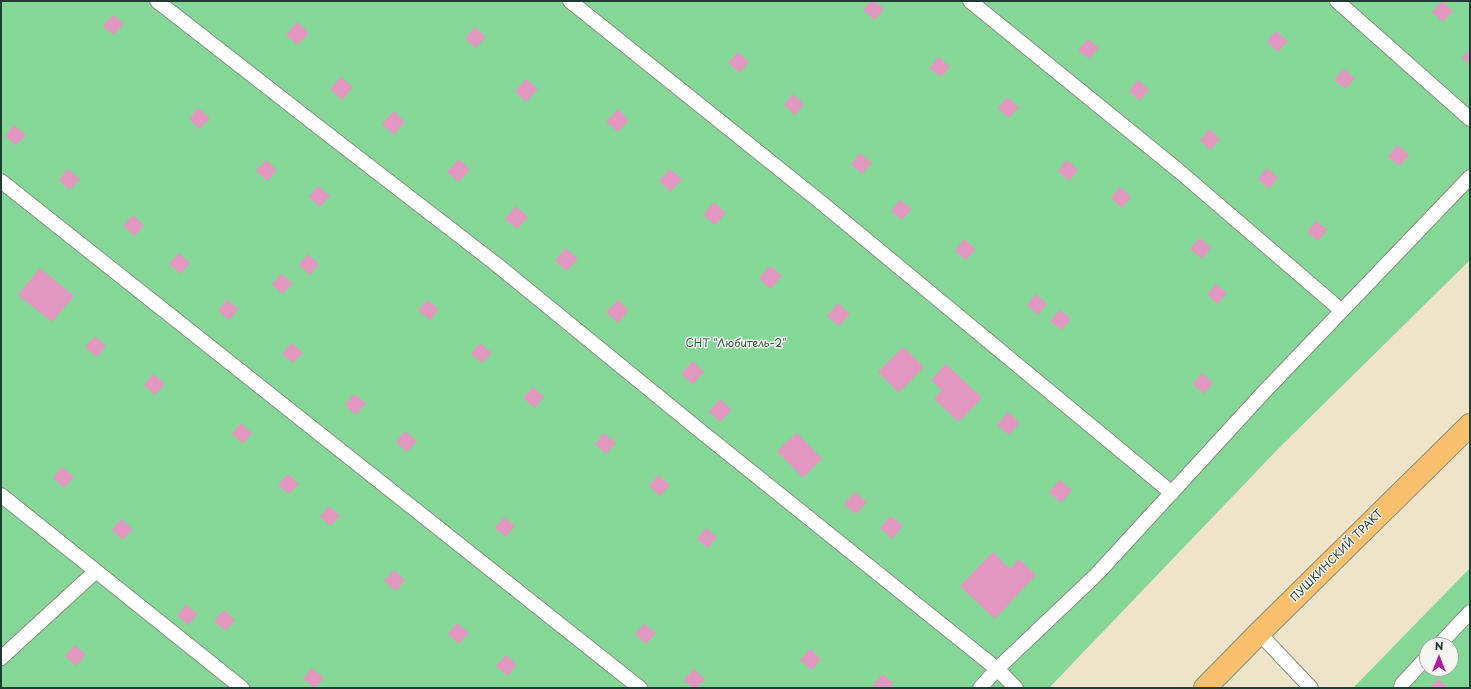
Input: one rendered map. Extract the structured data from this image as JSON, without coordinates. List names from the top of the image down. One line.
{"streets":{"main road":["ПУШКИНСКИЙ ТРАКТ"]},"parks":["СНТ \"Любитель-2\""],"north":"top"}
